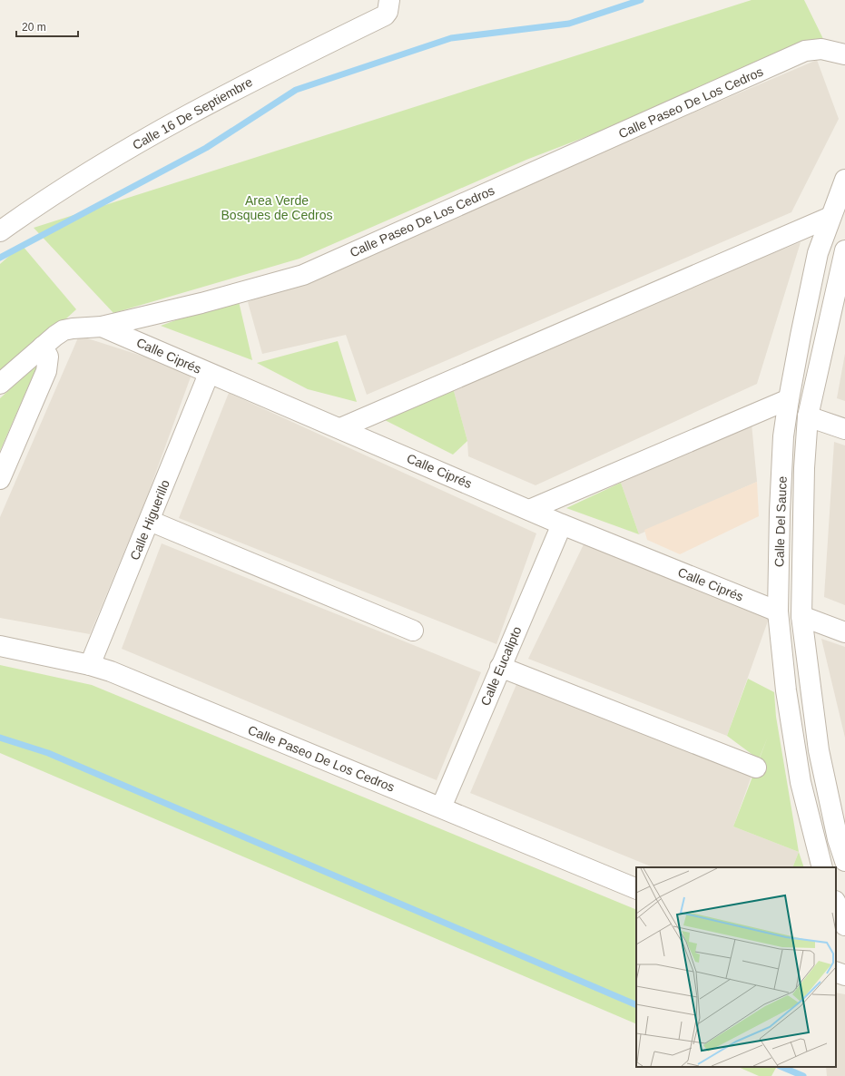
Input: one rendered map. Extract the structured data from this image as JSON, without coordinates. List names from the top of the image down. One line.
{"streets":{"street":["Calle Paseo De Los Cedros","Calle 16 De Septiembre","Calle Ciprés","Calle Higuerillo","Calle Del Sauce","Calle Eucalipto"]},"crossings":[["Calle Paseo De Los Cedros","Calle Ciprés"],["Calle Paseo De Los Cedros","Calle Higuerillo"],["Calle Paseo De Los Cedros","Calle Eucalipto"],["Calle Ciprés","Calle Higuerillo"],["Calle Ciprés","Calle Del Sauce"],["Calle Ciprés","Calle Eucalipto"]],"parks":["Area Verde Bosques de Cedros"],"scale_bar":"20 m"}
